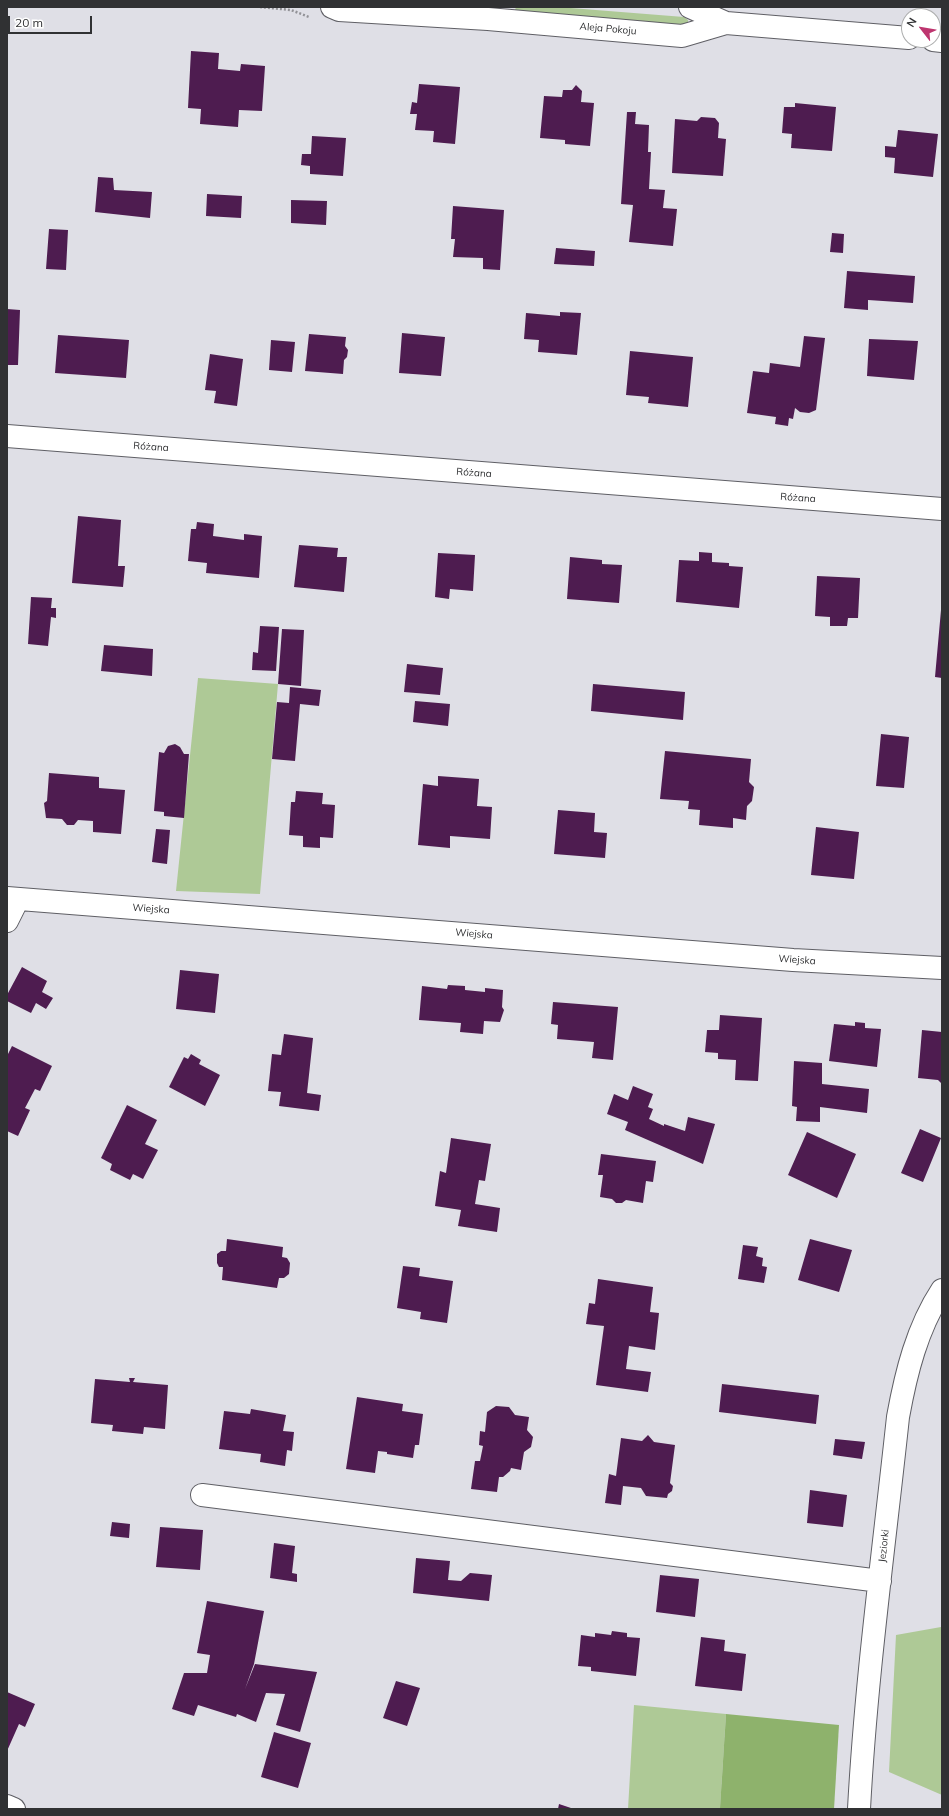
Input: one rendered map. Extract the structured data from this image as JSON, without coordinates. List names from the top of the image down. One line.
{"streets":{"street":["Aleja Pokoju","Różana","Wiejska","Jeziorki"]},"scale_bar":"20 m","north":"top left"}
